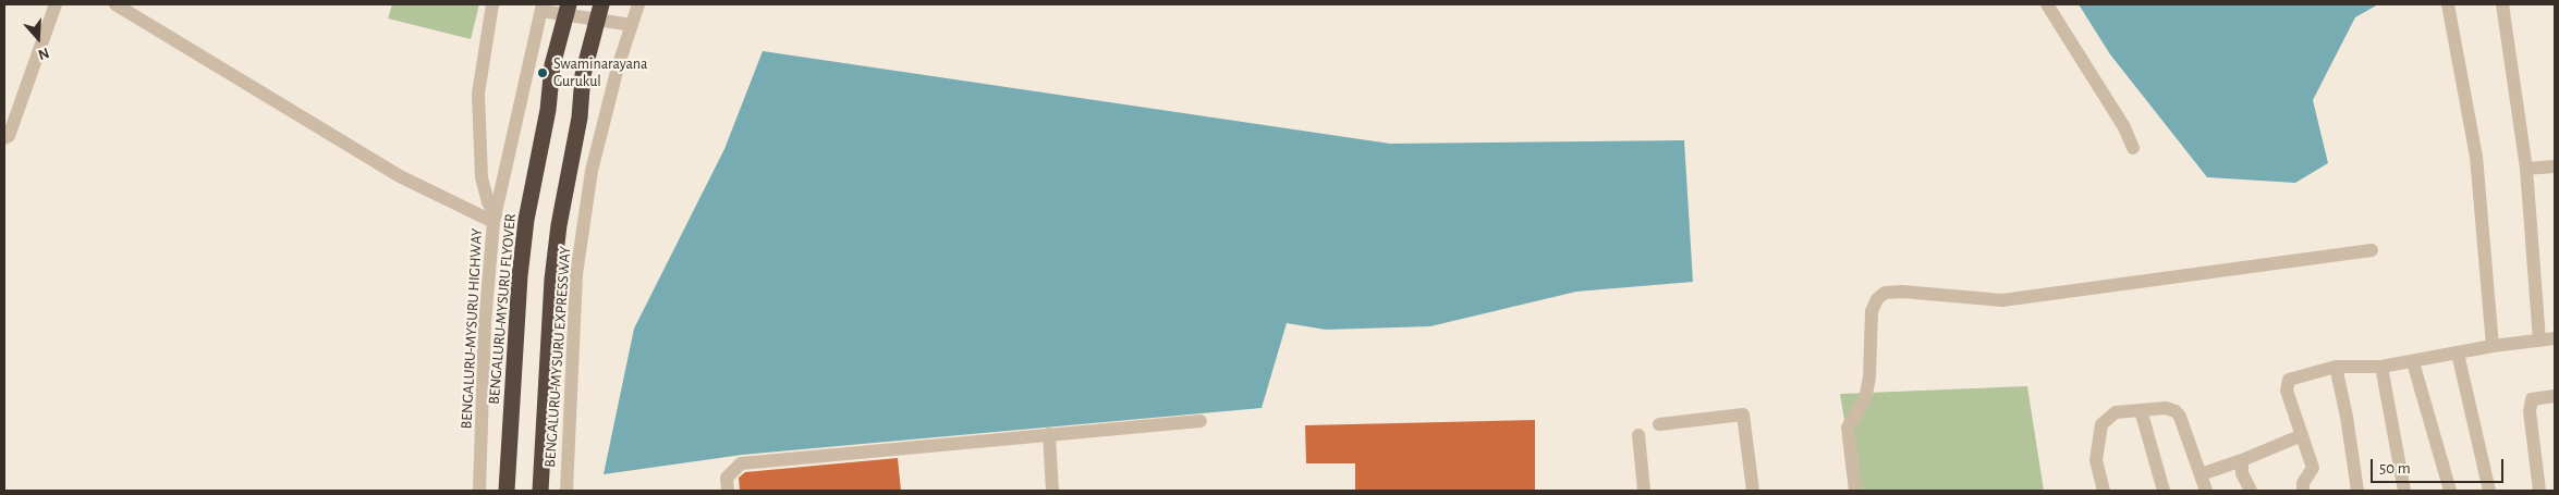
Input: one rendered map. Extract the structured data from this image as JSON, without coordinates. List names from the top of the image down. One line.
{"streets":{"highway":["BENGALURU-MYSURU FLYOVER"],"street":["BENGALURU-MYSURU HIGHWAY","BENGALURU-MYSURU EXPRESSWAY"]},"places":["Swaminarayana Gurukul"],"scale_bar":"50 m","north":"bottom"}
